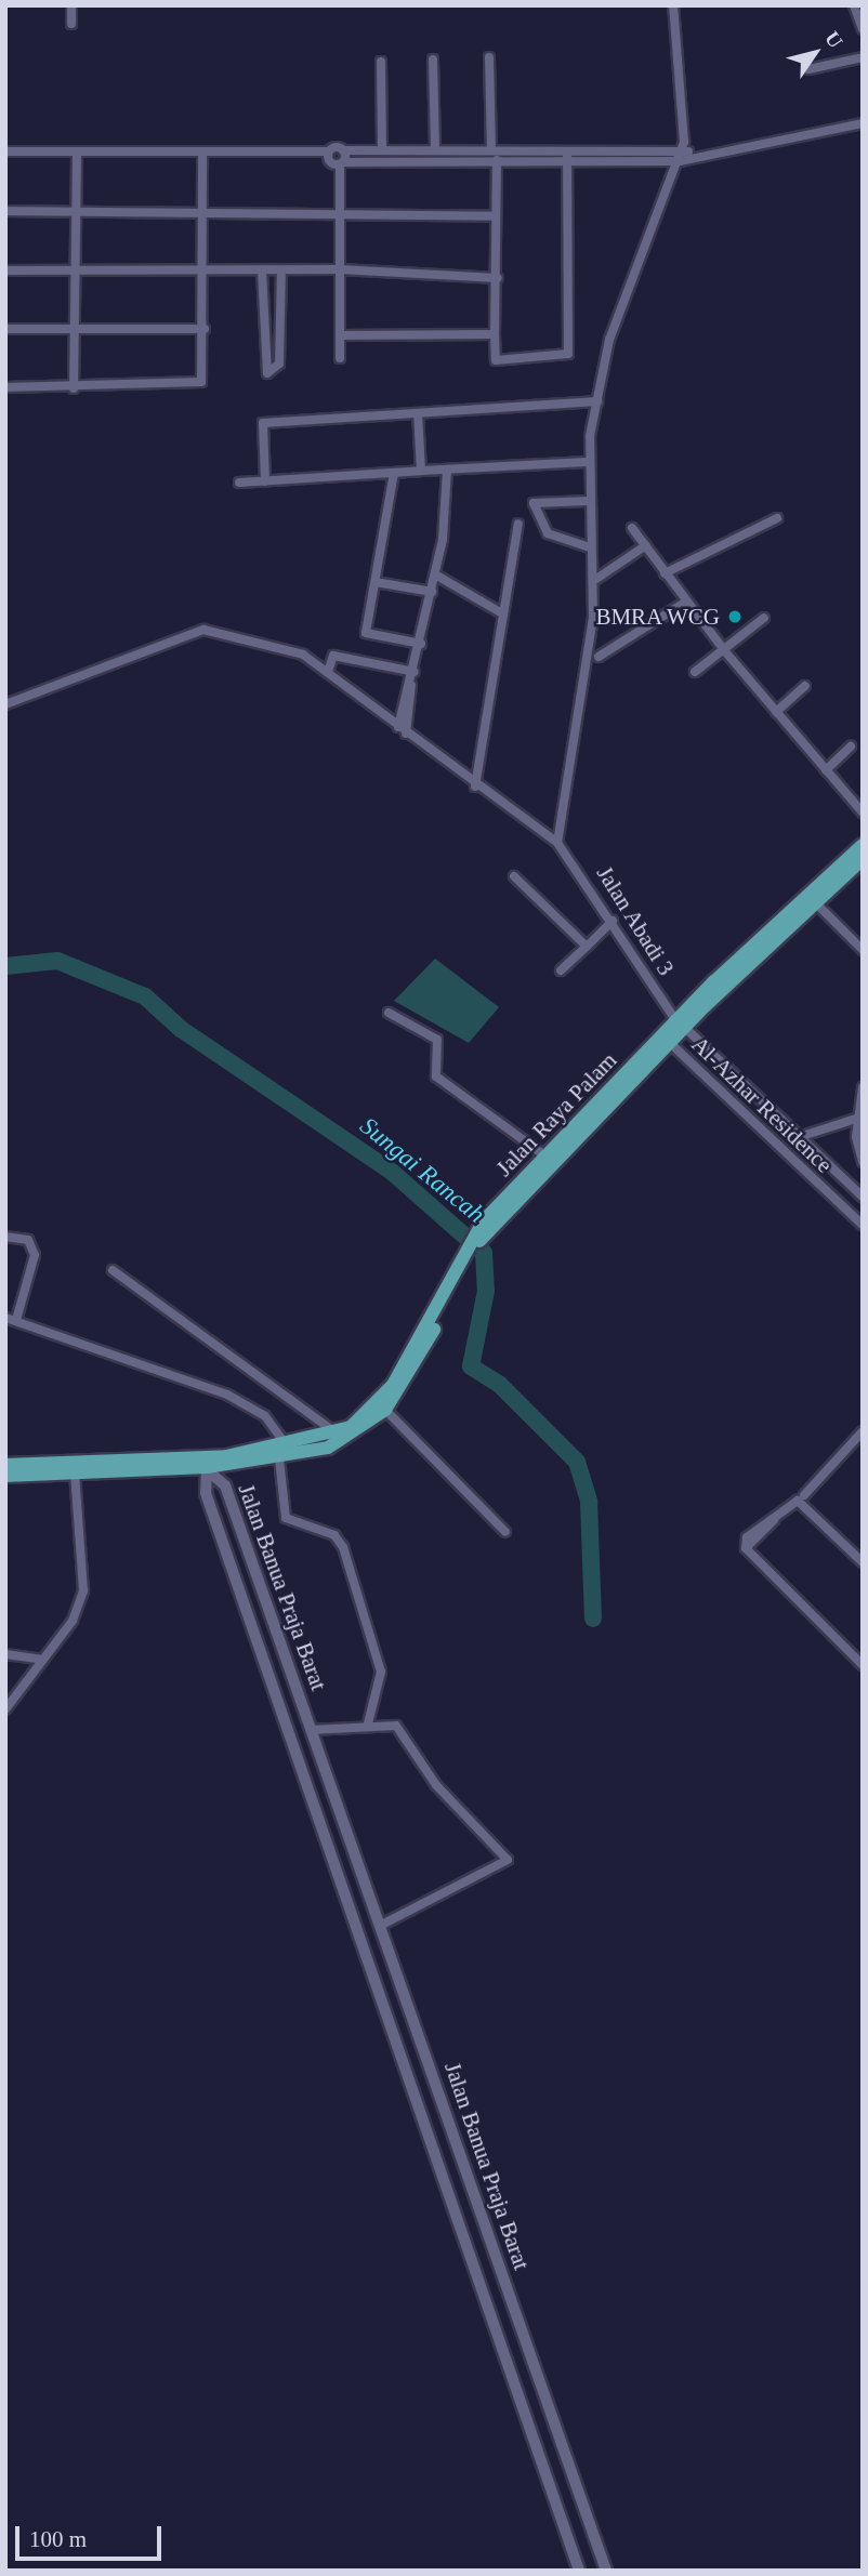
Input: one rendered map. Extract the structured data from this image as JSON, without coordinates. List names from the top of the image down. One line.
{"streets":{"main road":["Jalan Raya Palam"],"street":["Jalan Abadi 3","Al-Azhar Residence","Jalan Banua Praja Barat"]},"crossings":[["Jalan Abadi 3","Al-Azhar Residence"],["Jalan Abadi 3","Jalan Raya Palam"],["Al-Azhar Residence","Jalan Raya Palam"],["Jalan Raya Palam","Jalan Banua Praja Barat"]],"water":["Sungai Rancah"],"places":["BMRA WCG"],"scale_bar":"100 m","north":"top right"}
